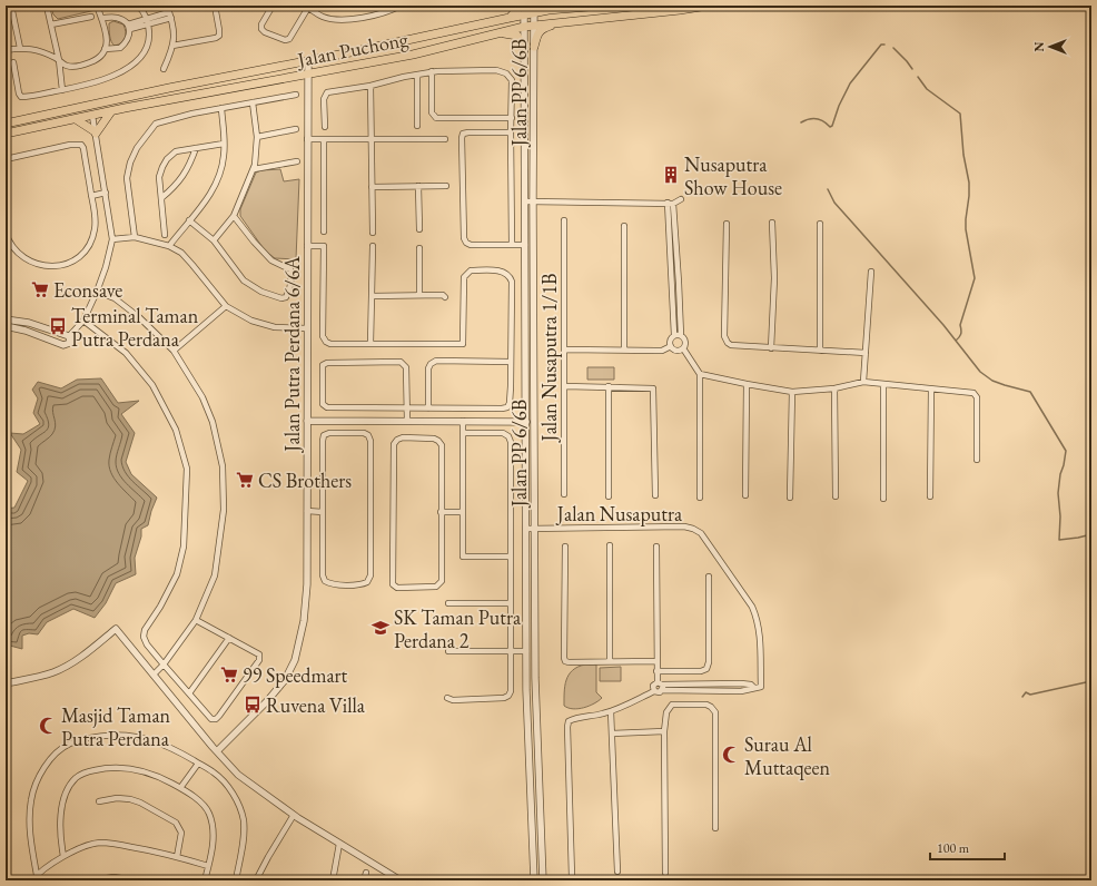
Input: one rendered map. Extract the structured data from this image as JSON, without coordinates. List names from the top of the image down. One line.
{"streets":{"main road":["Jalan Puchong"],"street":["Jalan PP 6/6B","Jalan Putra Perdana 6/6A","Jalan Nusaputra 1/1B","Jalan Nusaputra"]},"crossings":[["Jalan Puchong","Jalan PP 6/6B"],["Jalan Puchong","Jalan Putra Perdana 6/6A"],["Jalan PP 6/6B","Jalan Nusaputra"]],"places":{"building":["Nusaputra Show House"],"supermarket":["Econsave","CS Brothers","99 Speedmart"],"bus stop":["Terminal Taman Putra Perdana","Ruvena Villa"],"school or university":["SK Taman Putra Perdana 2"],"mosque":["Masjid Taman Putra Perdana","Surau Al Muttaqeen"]},"scale_bar":"100 m","north":"left"}
